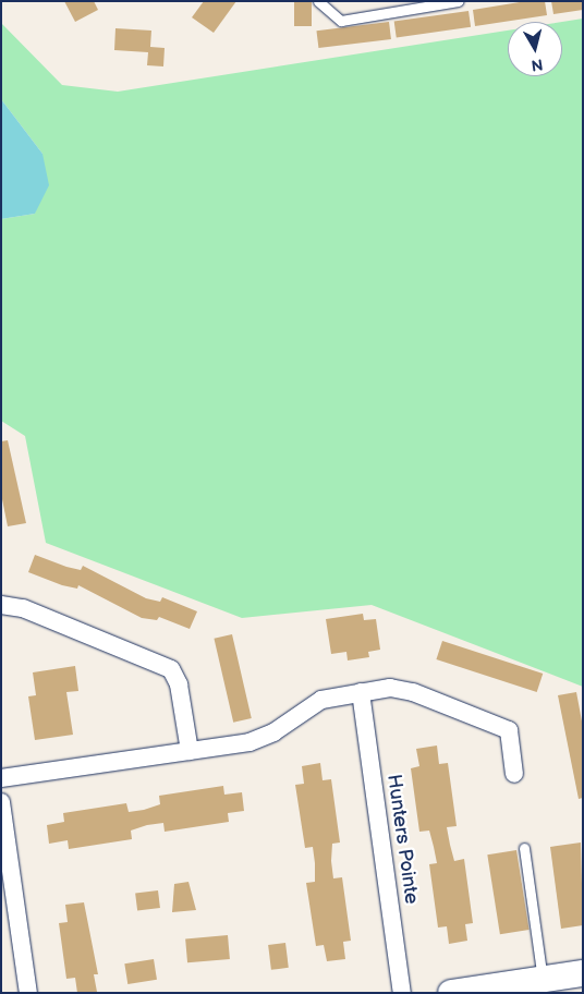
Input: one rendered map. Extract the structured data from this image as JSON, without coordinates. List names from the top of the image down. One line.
{"streets":{"street":["Hunters Pointe"]},"north":"bottom"}
